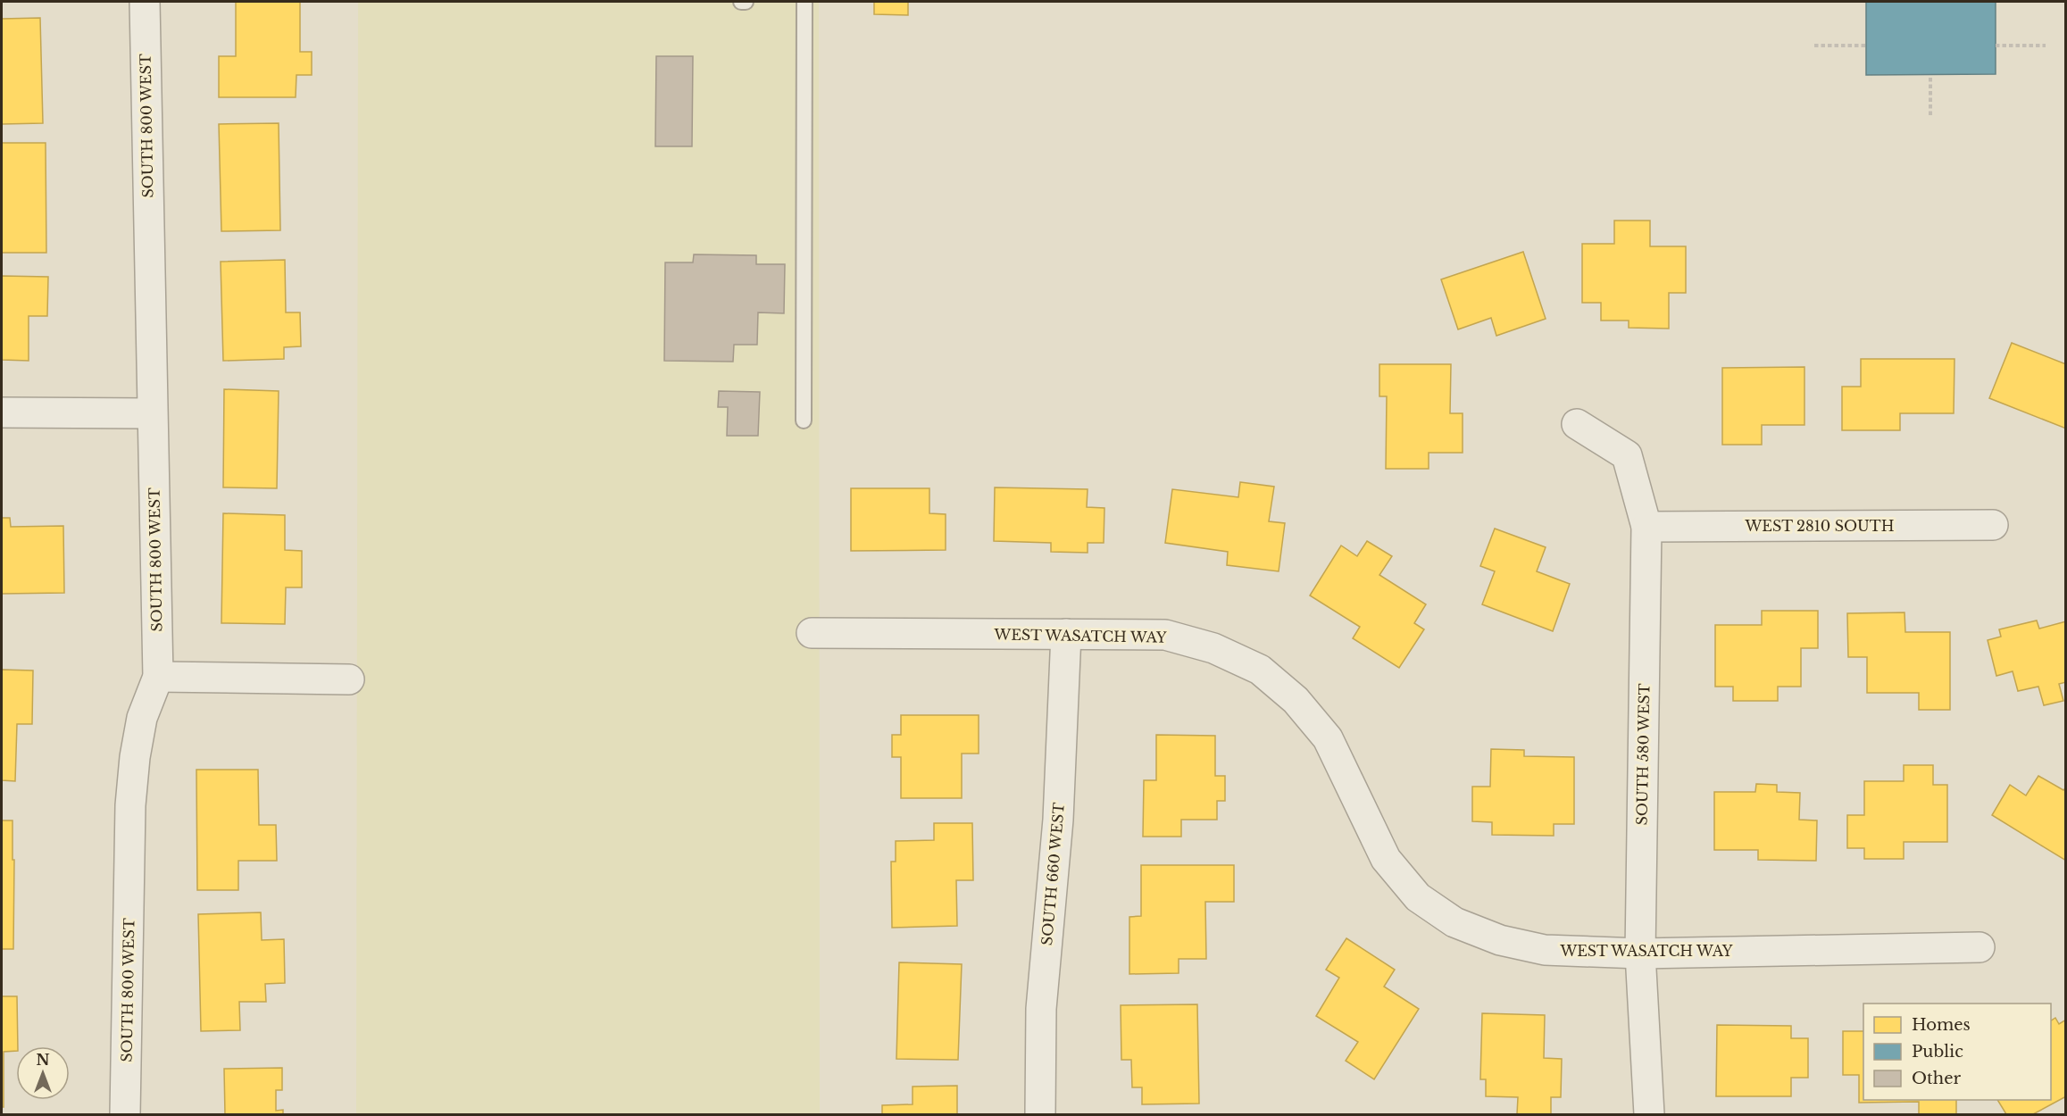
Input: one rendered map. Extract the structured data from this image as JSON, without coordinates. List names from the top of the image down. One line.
{"streets":{"street":["SOUTH 800 WEST","WEST 2810 SOUTH","WEST WASATCH WAY","SOUTH 580 WEST","SOUTH 660 WEST"]},"crossings":[["WEST 2810 SOUTH","SOUTH 580 WEST"],["WEST WASATCH WAY","SOUTH 580 WEST"],["WEST WASATCH WAY","SOUTH 660 WEST"]],"legend":["Homes","Public","Other"],"north":"top"}
